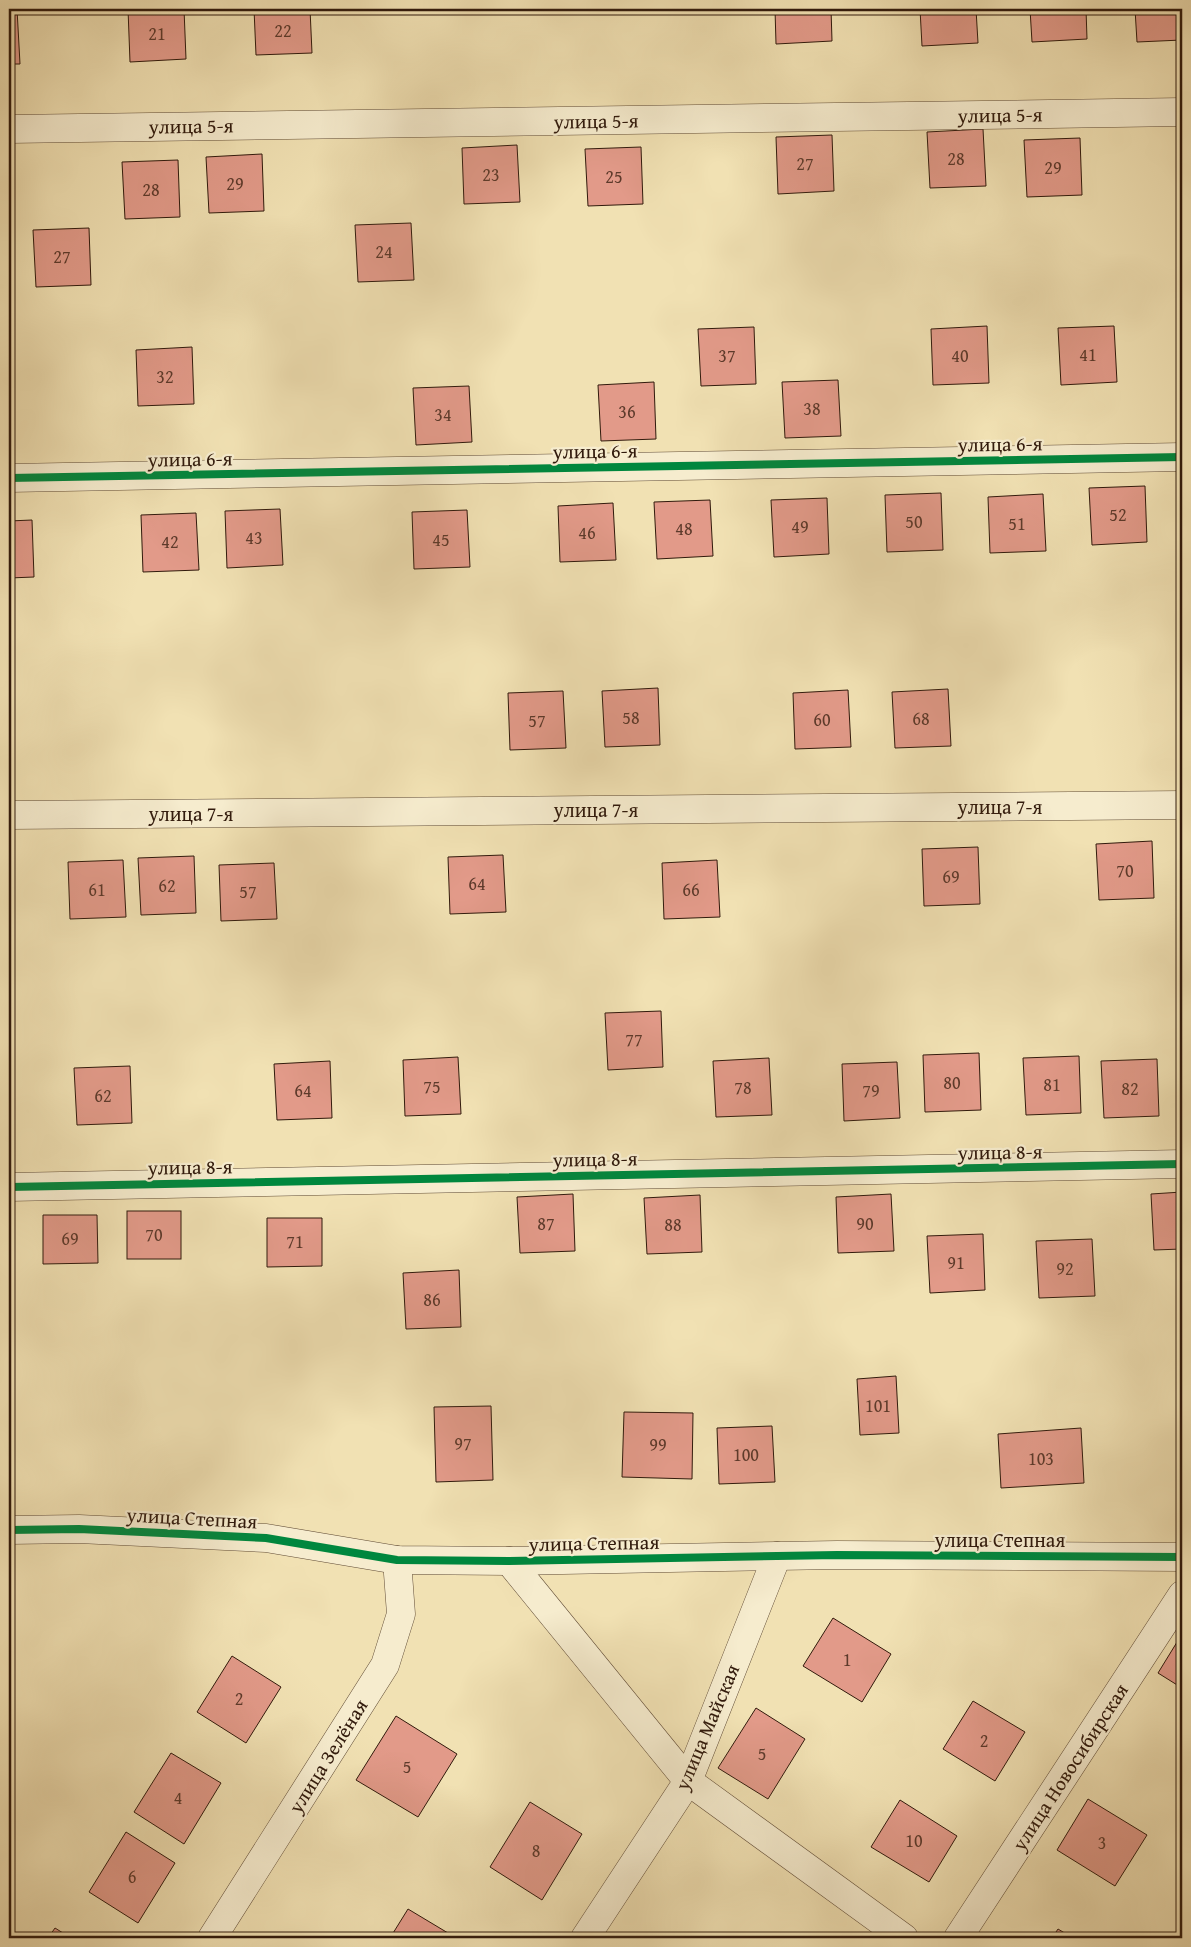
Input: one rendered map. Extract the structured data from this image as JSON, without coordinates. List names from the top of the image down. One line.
{"streets":{"street":["улица 5-я","улица 6-я","улица 7-я","улица 8-я","улица Степная","улица Майская","улица Зелёная","улица Новосибирская"]},"crossings":[["улица Степная","улица Майская"],["улица Степная","улица Зелёная"]],"house_numbers":["22","21","28","27","29","23","25","29","28","24","27","41","37","40","32","38","36","34","52","50","51","49","48","46","43","45","42","58","68","60","57","70","69","64","62","61","66","57","77","80","81","75","78","82","64","79","62","87","90","88","70","69","71","91","92","86","101","97","99","100","103","1","2","2","5","5","4","10","3","8","6"]}
